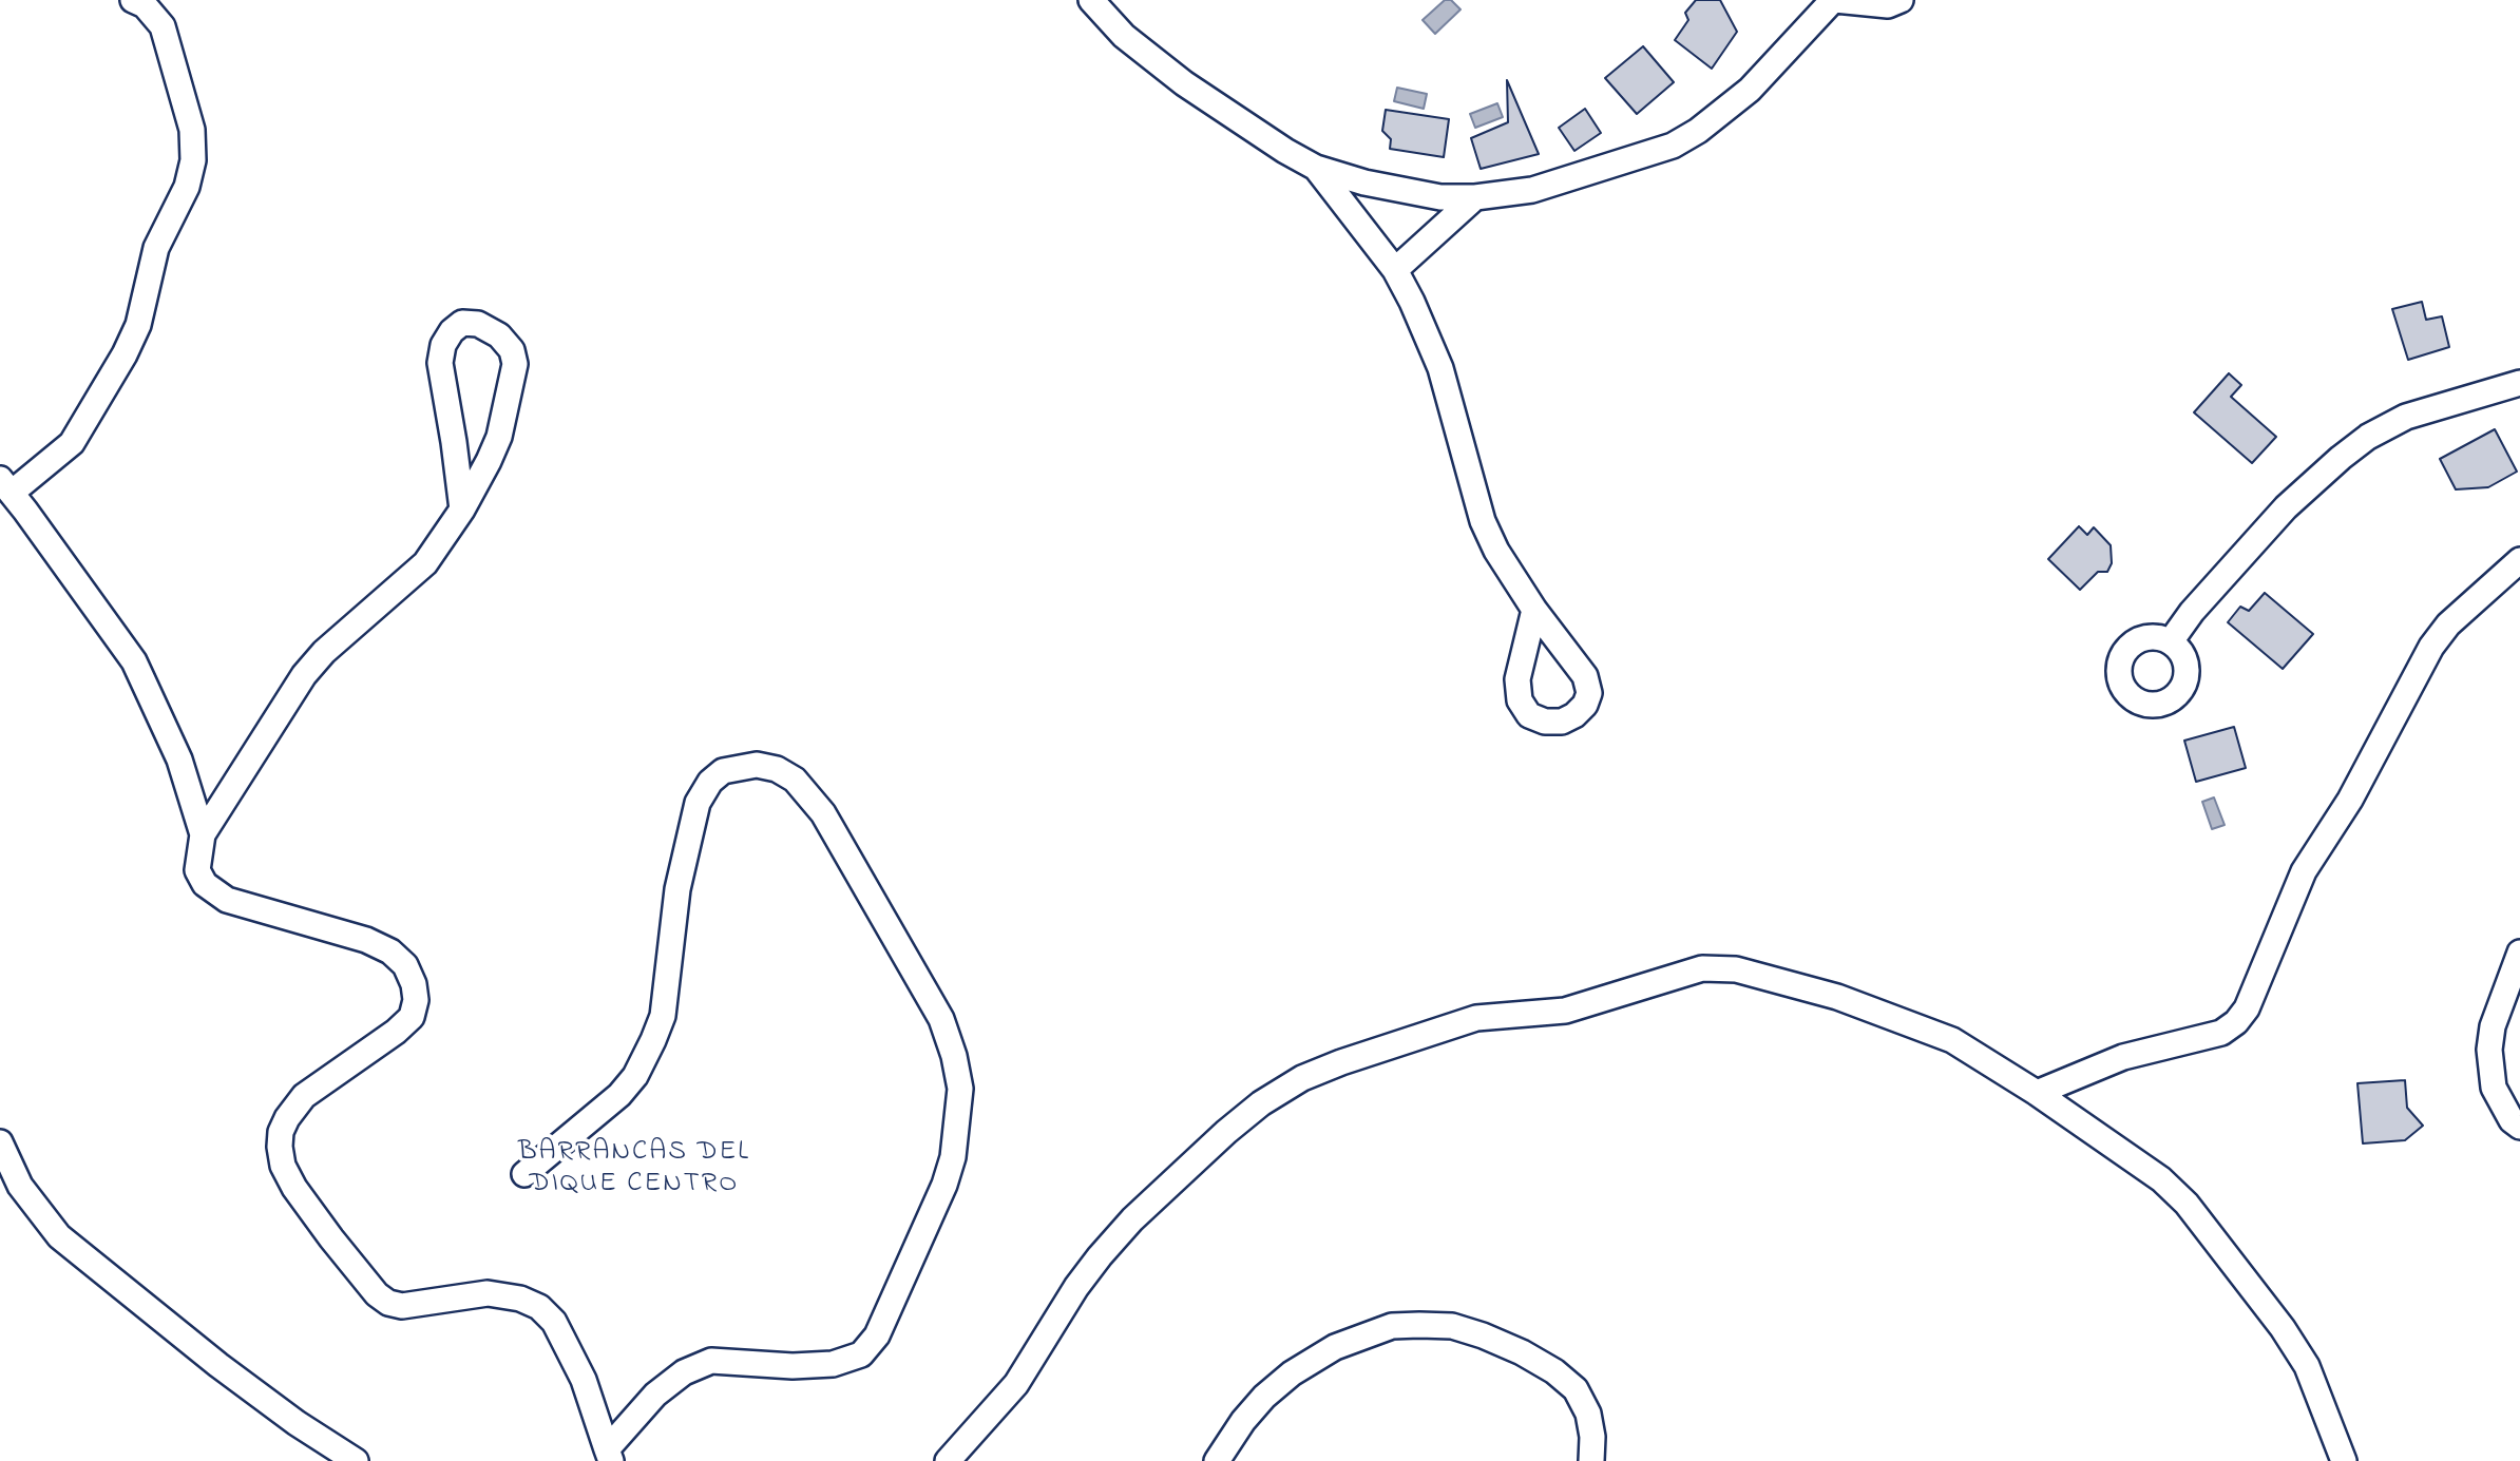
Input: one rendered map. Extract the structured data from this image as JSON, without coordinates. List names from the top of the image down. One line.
{"districts":["BARRANCAS DEL DIQUE CENTRO"]}
